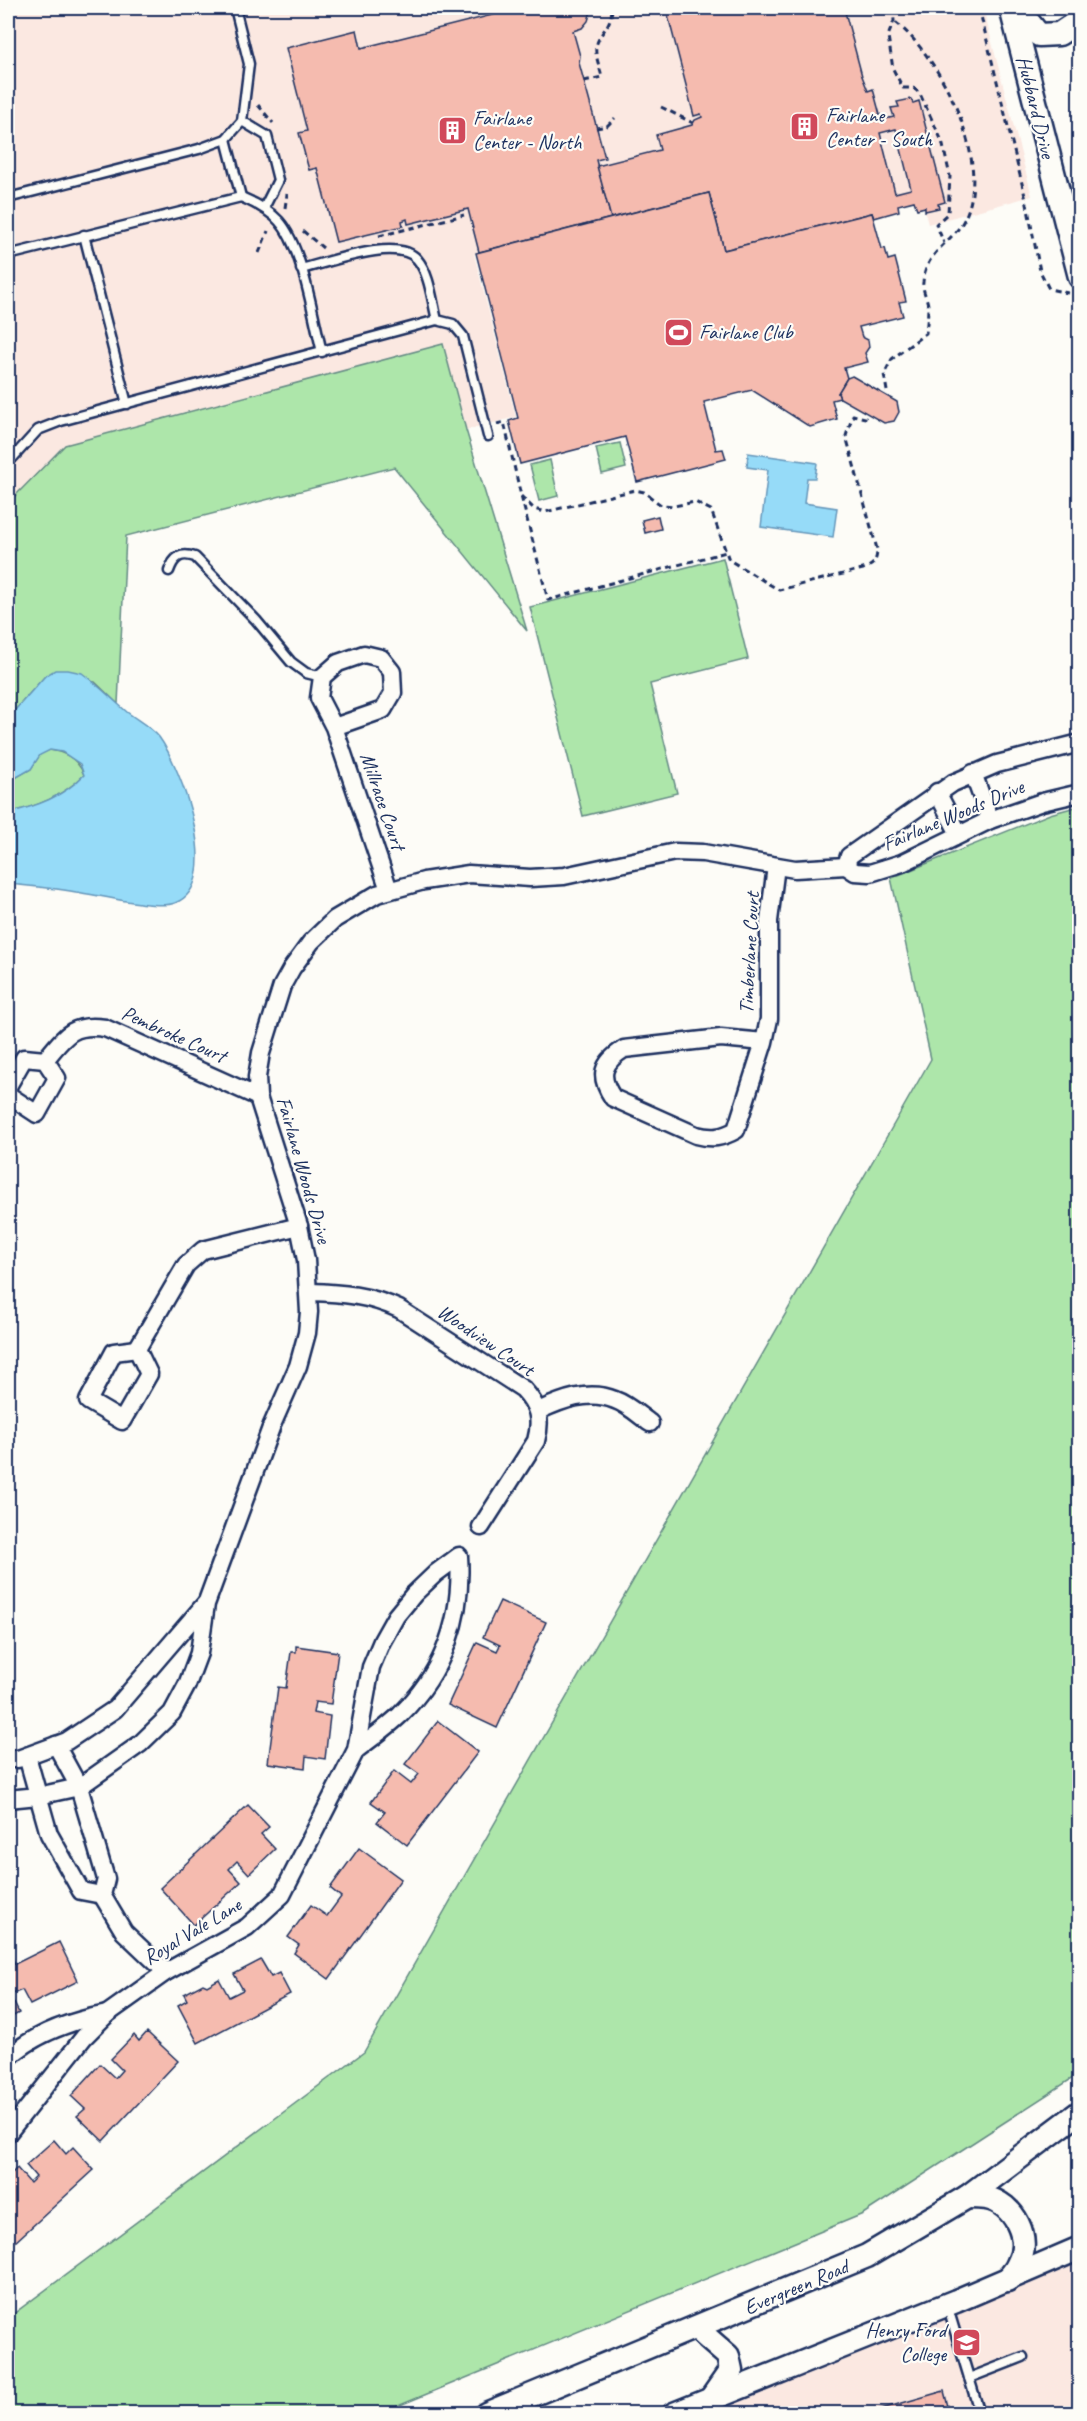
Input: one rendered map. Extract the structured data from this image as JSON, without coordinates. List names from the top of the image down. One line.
{"streets":{"street":["Hubbard Drive","Millrace Court","Fairlane Woods Drive","Timberlane Court","Pembroke Court","Woodview Court","Royal Vale Lane","Evergreen Road"]},"crossings":[["Millrace Court","Fairlane Woods Drive"],["Fairlane Woods Drive","Timberlane Court"],["Fairlane Woods Drive","Pembroke Court"],["Fairlane Woods Drive","Woodview Court"]],"places":{"building":["Fairlane Center - South","Fairlane Center - North"],"sports":["Fairlane Club"],"school or university":["Henry Ford College"]}}
